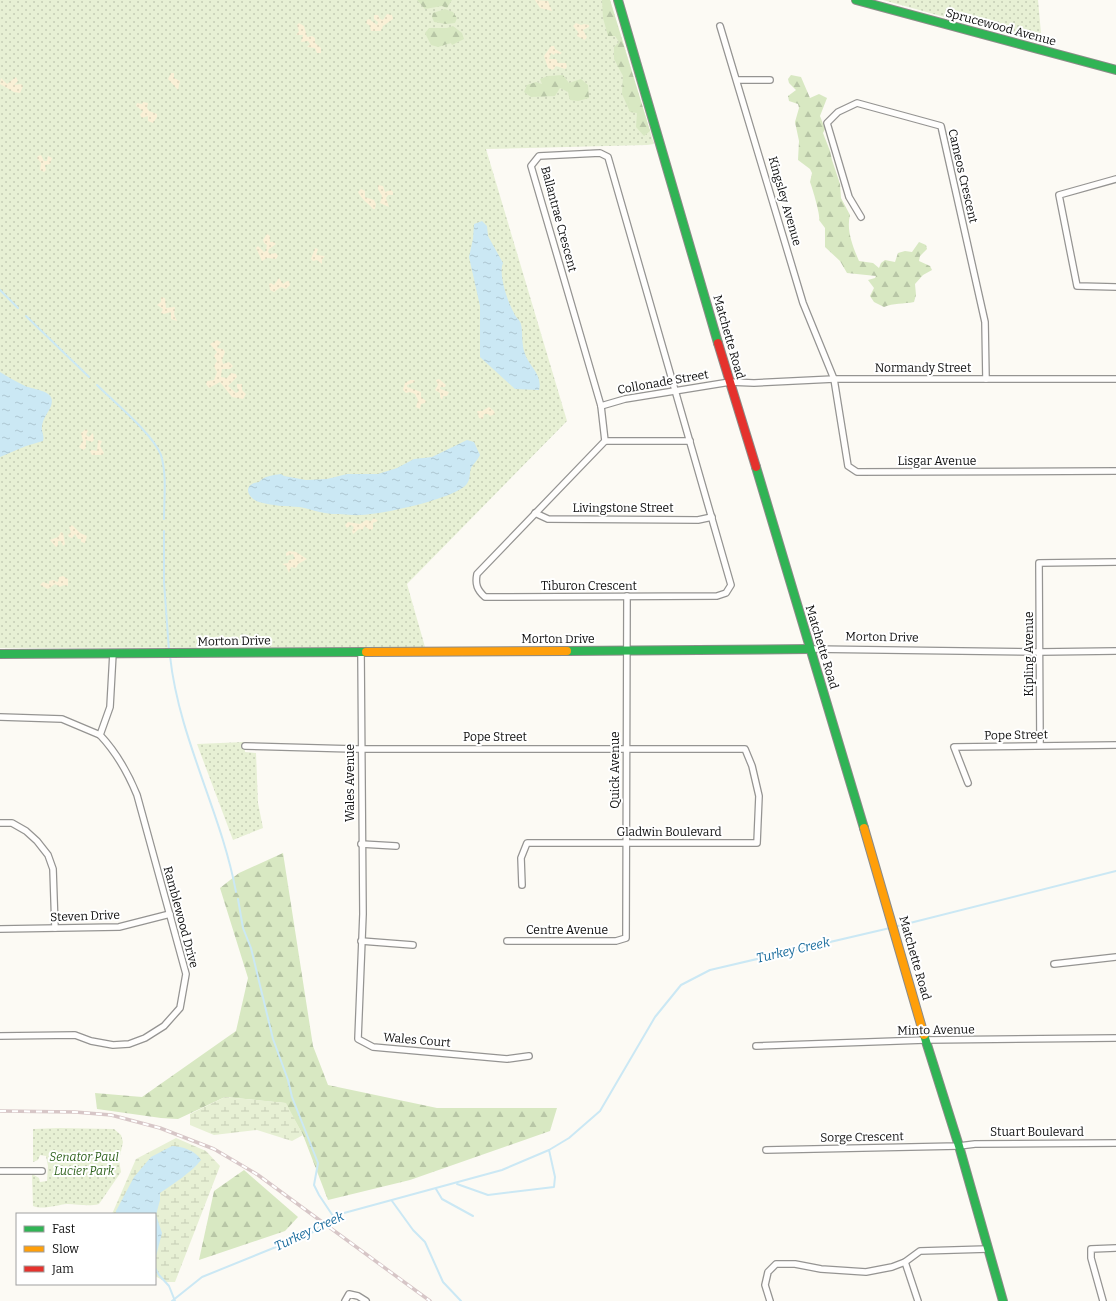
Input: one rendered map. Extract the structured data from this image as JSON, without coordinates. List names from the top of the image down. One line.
{"streets":{"street":["Sprucewood Avenue","Cameos Crescent","Kingsley Avenue","Ballantrae Crescent","Matchette Road","Normandy Street","Collonade Street","Lisgar Avenue","Livingstone Street","Tiburon Crescent","Morton Drive","Kipling Avenue","Pope Street","Quick Avenue","Wales Avenue","Gladwin Boulevard","Steven Drive","Ramblewood Drive","Centre Avenue","Minto Avenue","Wales Court","Stuart Boulevard","Sorge Crescent"]},"crossings":[["Cameos Crescent","Normandy Street"],["Kingsley Avenue","Normandy Street"],["Kingsley Avenue","Lisgar Avenue"],["Ballantrae Crescent","Collonade Street"],["Ballantrae Crescent","Tiburon Crescent"],["Matchette Road","Normandy Street"],["Matchette Road","Collonade Street"],["Matchette Road","Morton Drive"],["Matchette Road","Minto Avenue"],["Matchette Road","Stuart Boulevard"],["Matchette Road","Sorge Crescent"],["Normandy Street","Collonade Street"],["Normandy Street","Lisgar Avenue"],["Collonade Street","Tiburon Crescent"],["Livingstone Street","Tiburon Crescent"],["Tiburon Crescent","Quick Avenue"],["Morton Drive","Kipling Avenue"],["Morton Drive","Quick Avenue"],["Morton Drive","Wales Avenue"],["Kipling Avenue","Pope Street"],["Pope Street","Quick Avenue"],["Pope Street","Wales Avenue"],["Pope Street","Gladwin Boulevard"],["Quick Avenue","Gladwin Boulevard"],["Quick Avenue","Centre Avenue"],["Wales Avenue","Wales Court"],["Steven Drive","Ramblewood Drive"],["Stuart Boulevard","Sorge Crescent"]],"water":["Turkey Creek"],"parks":["Senator Paul Lucier Park"],"legend":["Fast","Slow","Jam"]}
